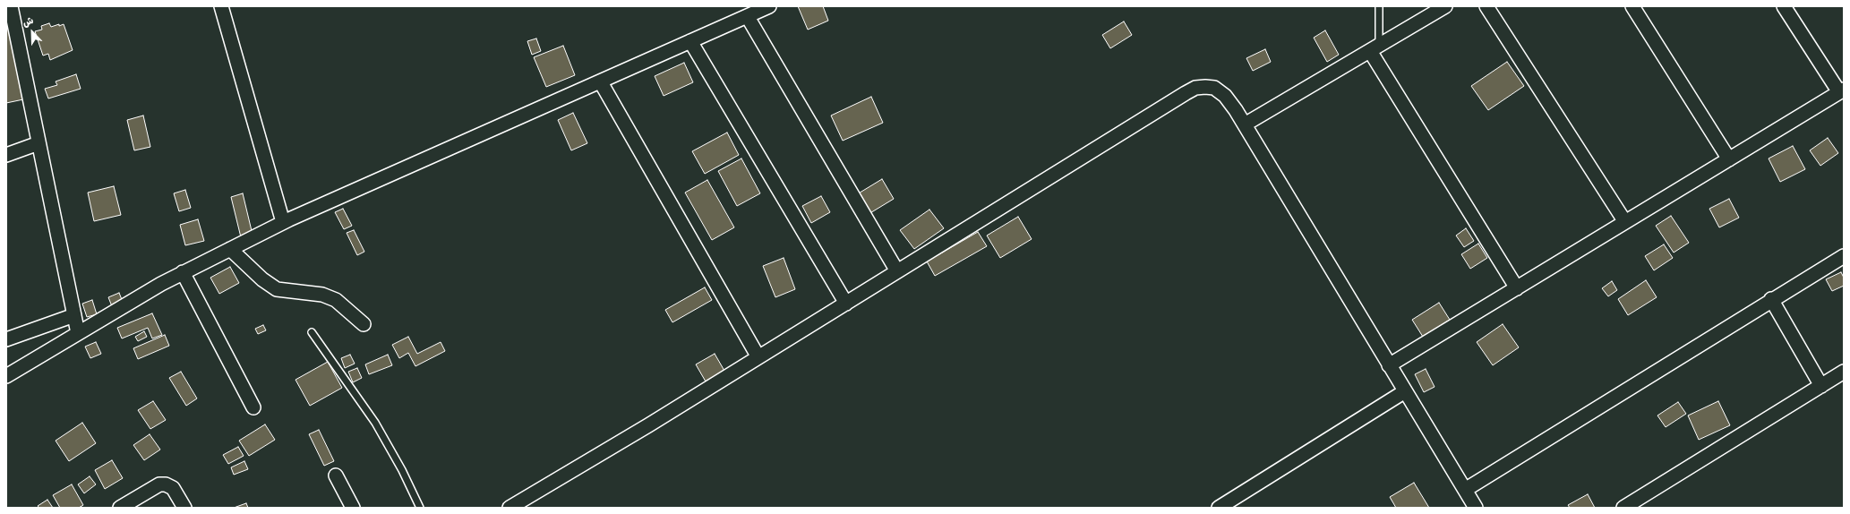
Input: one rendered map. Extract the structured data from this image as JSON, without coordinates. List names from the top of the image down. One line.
{"north":"top left"}
